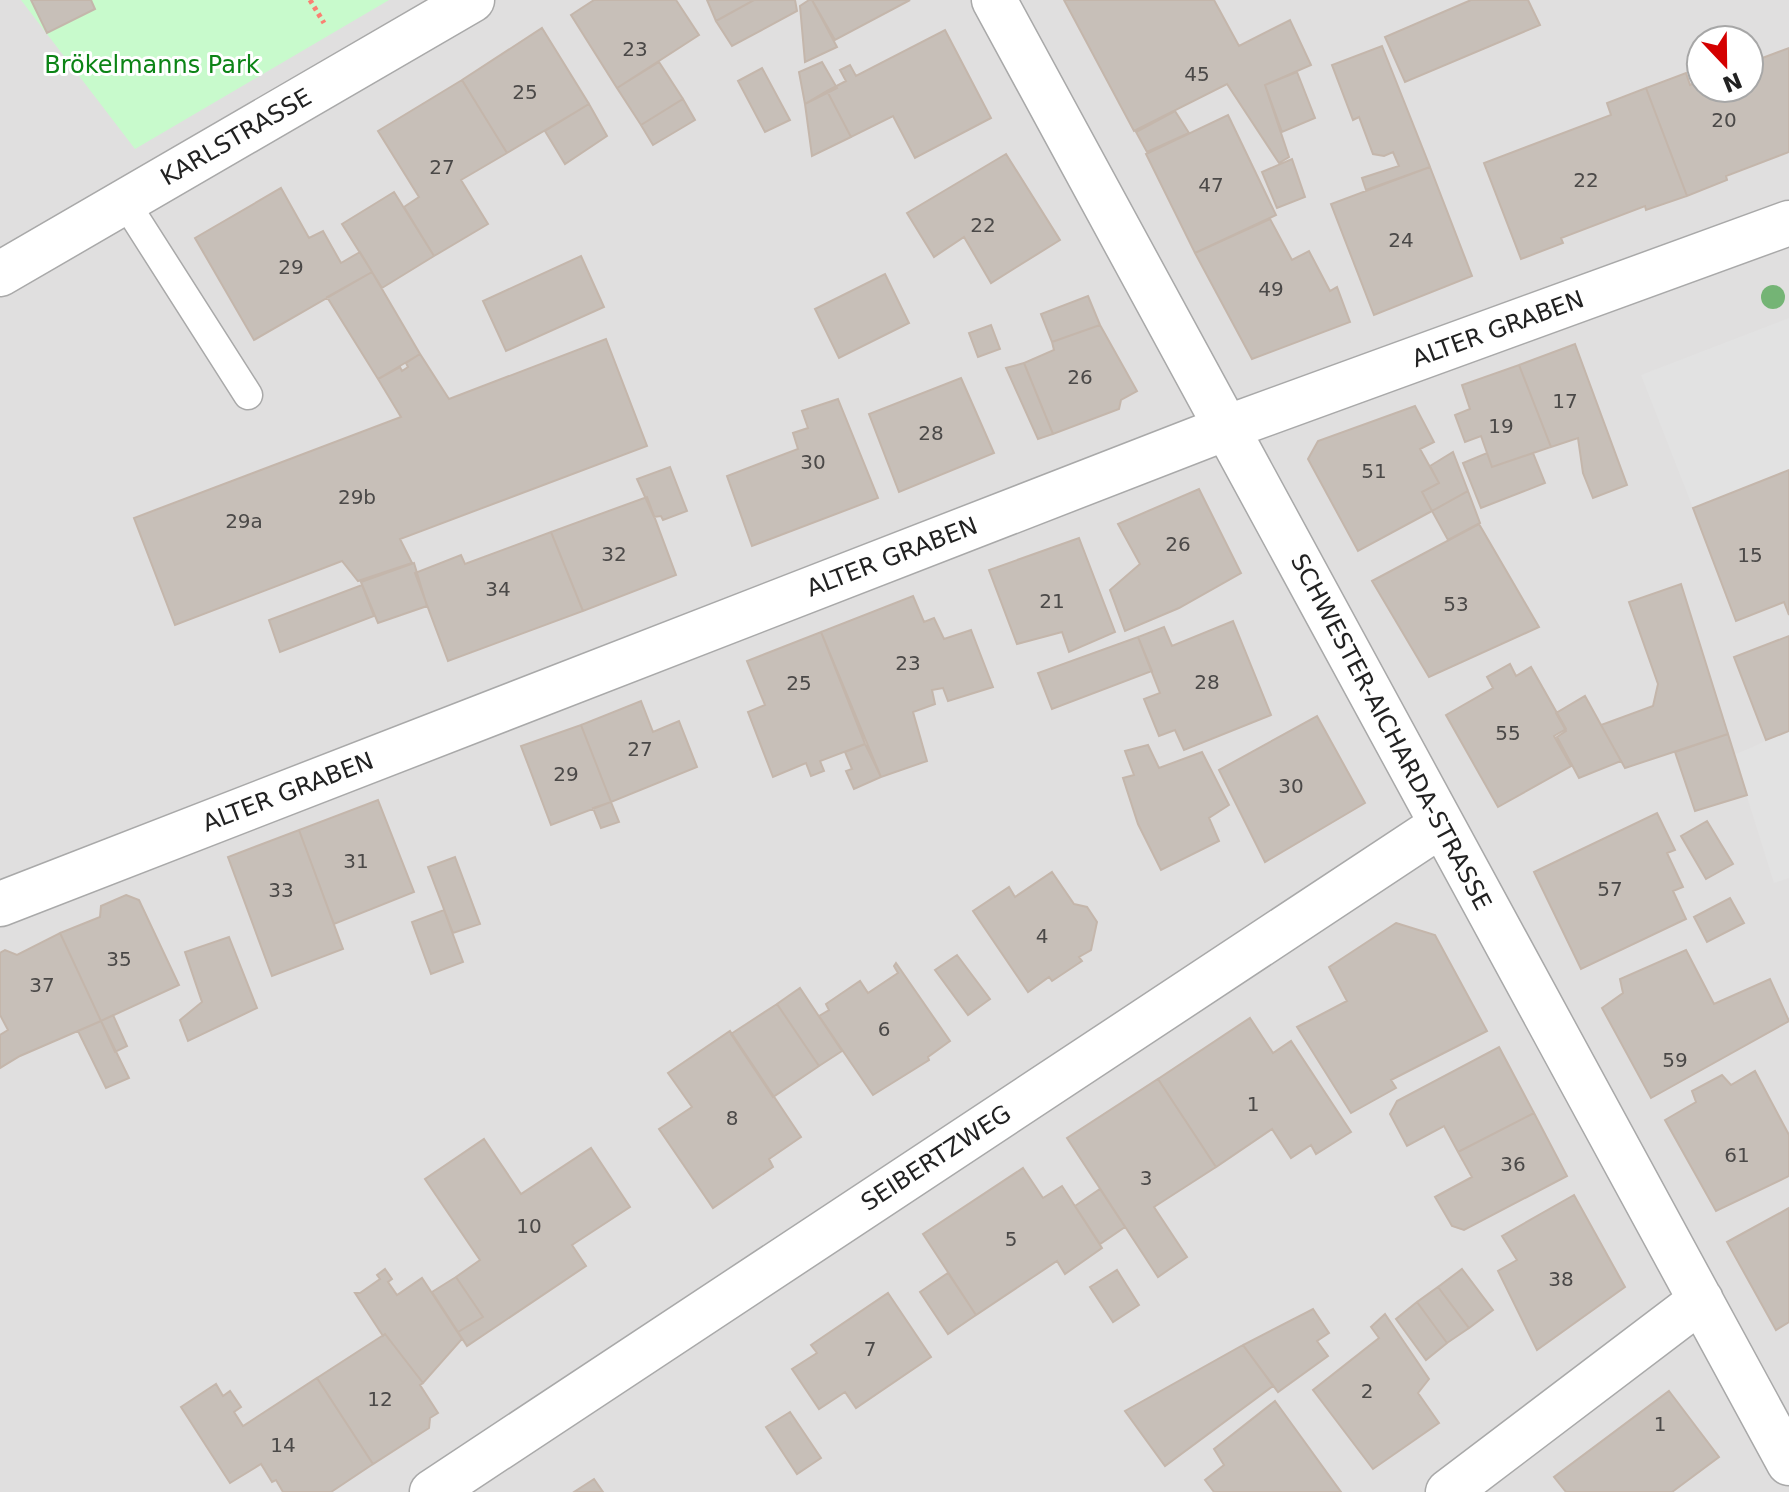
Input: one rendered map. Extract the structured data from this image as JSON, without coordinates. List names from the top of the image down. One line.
{"streets":{"street":["KARLSTRASSE","ALTER GRABEN","SCHWESTER-AICHARDA-STRASSE","SEIBERTZWEG"]},"crossings":[["ALTER GRABEN","SCHWESTER-AICHARDA-STRASSE"],["SCHWESTER-AICHARDA-STRASSE","SEIBERTZWEG"]],"parks":["Brökelmanns Park"],"house_numbers":["23","45","25","20","27","22","47","22","24","29","49","26","17","19","28","30","51","29b","29a","26","32","15","34","21","53","23","28","25","55","27","29","30","31","57","33","4","35","37","6","59","1","8","61","36","3","10","5","38","7","2","12","1","14"],"north":"bottom"}
